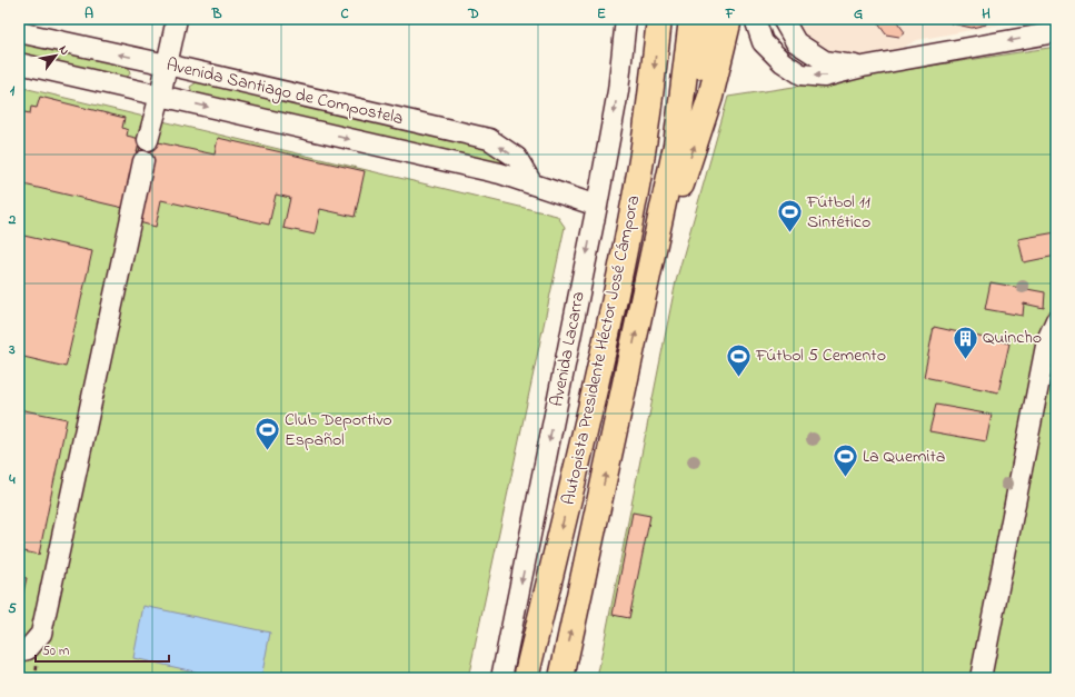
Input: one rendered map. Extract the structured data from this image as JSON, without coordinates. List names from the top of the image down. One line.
{"streets":{"highway":["Autopista Presidente Héctor José Cámpora"],"street":["Avenida Santiago de Compostela","Avenida Lacarra"]},"crossings":[["Avenida Santiago de Compostela","Avenida Lacarra"]],"one_way":["Avenida Lacarra"],"places":{"sports":["Fútbol 11 Sintético","Fútbol 5 Cemento","Club Deportivo Español","La Quemita"],"building":["Quincho"]},"scale_bar":"50 m","north":"top right","grid":{"columns":["A","B","C","D","E","F","G","H"],"rows":["1","2","3","4","5"]}}
